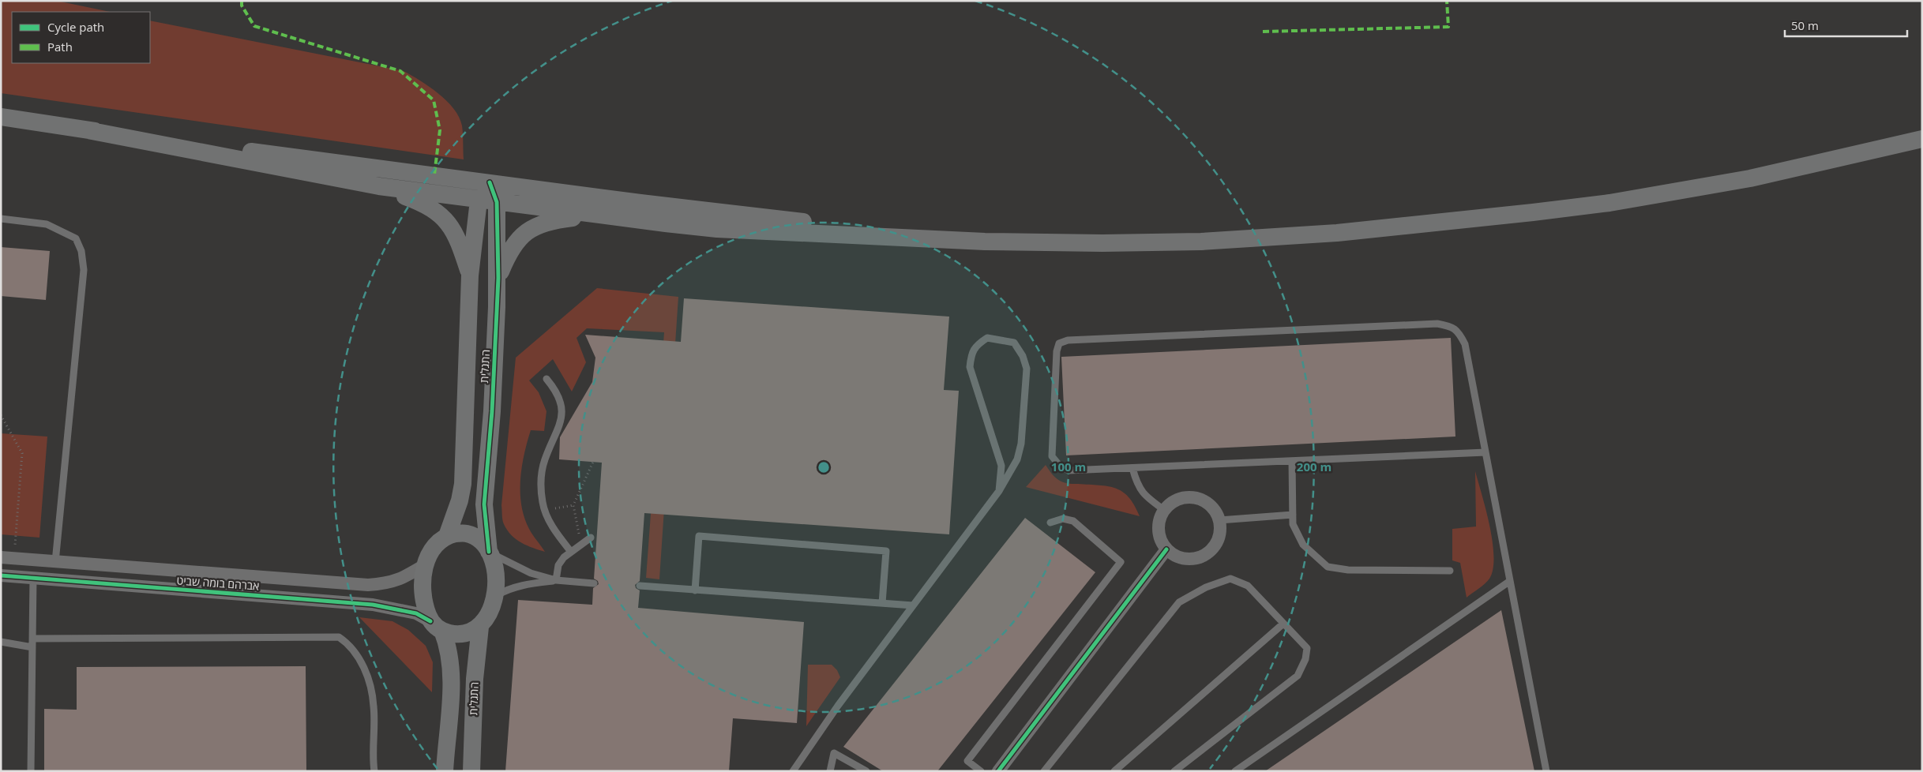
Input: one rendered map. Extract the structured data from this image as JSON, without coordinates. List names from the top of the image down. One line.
{"streets":{"main road":["התגלית"],"street":["אברהם בומה שביט"]},"crossings":[["התגלית","אברהם בומה שביט"]],"legend":["Cycle path","Path"],"scale_bar":"50 m","rings":["100 m","200 m"]}
